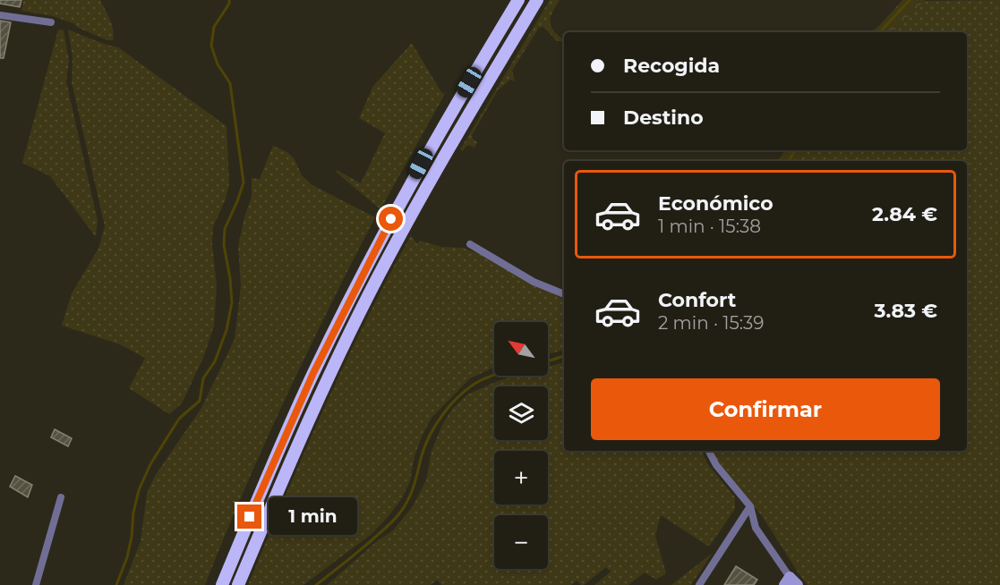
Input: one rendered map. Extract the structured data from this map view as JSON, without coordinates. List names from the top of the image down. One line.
{"north":"top left","page":{"banner":["Recogida","Destino"],"list":[{"name":"Económico","note":"1 min · 15:38","value":"2.84 €"},{"name":"Confort","note":"2 min · 15:39","value":"3.83 €"}],"map_buttons":["+","−"],"buttons":"Confirmar","bubble":"1 min"}}
